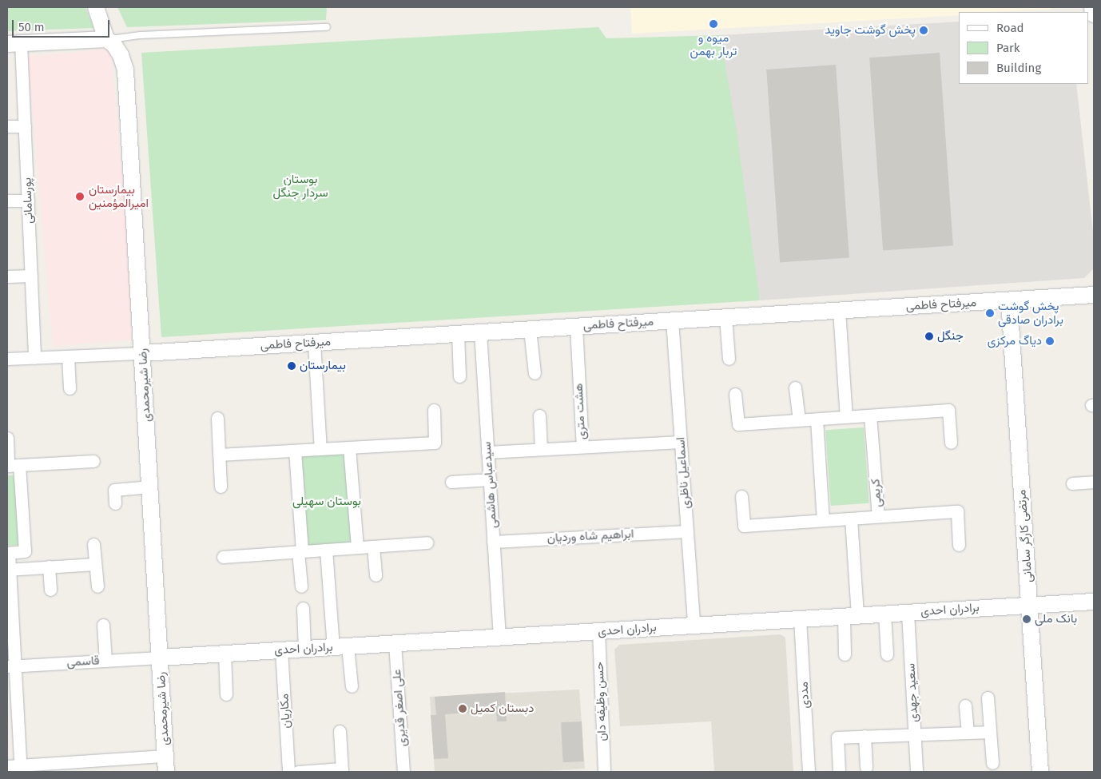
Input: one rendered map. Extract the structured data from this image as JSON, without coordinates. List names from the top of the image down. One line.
{"streets":{"street":["پورسامانی","میرفتاح فاطمی","رضا شیرمحمدی","هشت متری","اسماعیل ناظری","سیدعباس هاشمی","کریمی","ابراهیم شاه وردیان","مرتضی کارگر سامانی","برادران احدی","قاسمی","سعید جهدی","مددی","حسن وظیفه دان","علی اصغر قدیری","مکاریان"]},"crossings":[["میرفتاح فاطمی","رضا شیرمحمدی"],["میرفتاح فاطمی","هشت متری"],["میرفتاح فاطمی","اسماعیل ناظری"],["میرفتاح فاطمی","سیدعباس هاشمی"],["میرفتاح فاطمی","مرتضی کارگر سامانی"],["رضا شیرمحمدی","برادران احدی"],["رضا شیرمحمدی","قاسمی"],["هشت متری","اسماعیل ناظری"],["اسماعیل ناظری","ابراهیم شاه وردیان"],["اسماعیل ناظری","برادران احدی"],["سیدعباس هاشمی","ابراهیم شاه وردیان"],["سیدعباس هاشمی","برادران احدی"],["مرتضی کارگر سامانی","برادران احدی"],["برادران احدی","قاسمی"],["برادران احدی","سعید جهدی"],["برادران احدی","مددی"],["برادران احدی","حسن وظیفه دان"],["برادران احدی","علی اصغر قدیری"],["برادران احدی","مکاریان"]],"parks":["بوستان سردار جنگل","بوستان سهیلی"],"places":["میوه و تربار بهمن","پخش گوشت جاوید","بیمارستان امیرالمؤمنین","پخش گوشت برادران صادقی","جنگل","دیاگ مرکزی","بیمارستان","بانک ملی","دبستان کمیل"],"legend":["Road","Park","Building"],"scale_bar":"50 m"}
